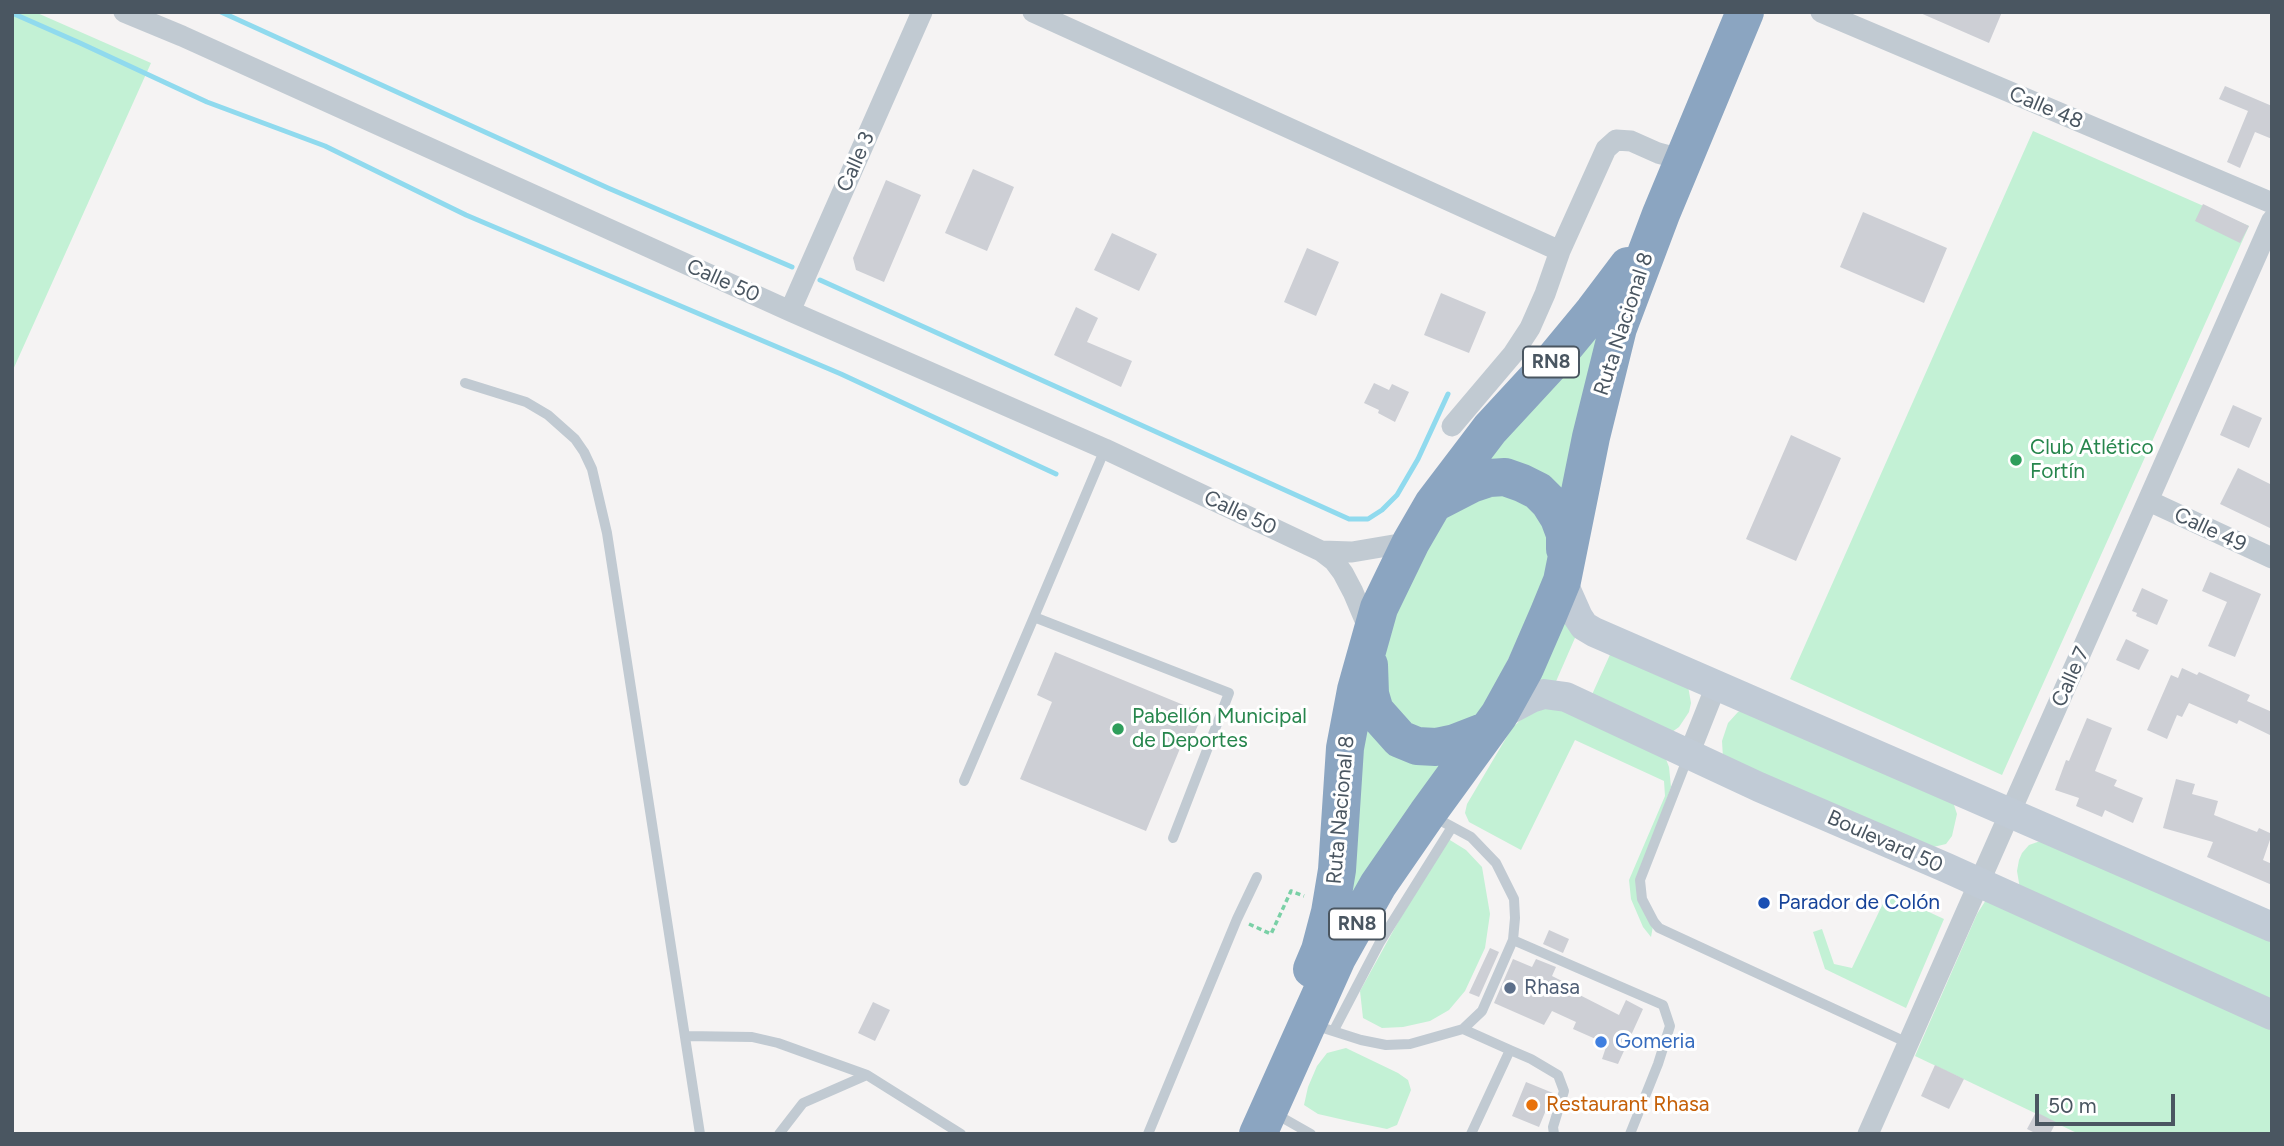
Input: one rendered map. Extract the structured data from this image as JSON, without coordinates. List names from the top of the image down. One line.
{"streets":{"highway":["Ruta Nacional 8","RN8"],"main road":["Boulevard 50"],"street":["Calle 48","Calle 3","Calle 50","Calle 49","Calle 7"]},"crossings":[["Calle 3","Calle 50"],["Calle 50","Ruta Nacional 8"],["Calle 50","Boulevard 50"],["Ruta Nacional 8","Boulevard 50"],["Calle 49","Calle 7"],["Calle 7","Boulevard 50"]],"places":["Club Atlético Fortín","Pabellón Municipal de Deportes","Parador de Colón","Rhasa","Gomeria","Restaurant Rhasa"],"scale_bar":"50 m"}
